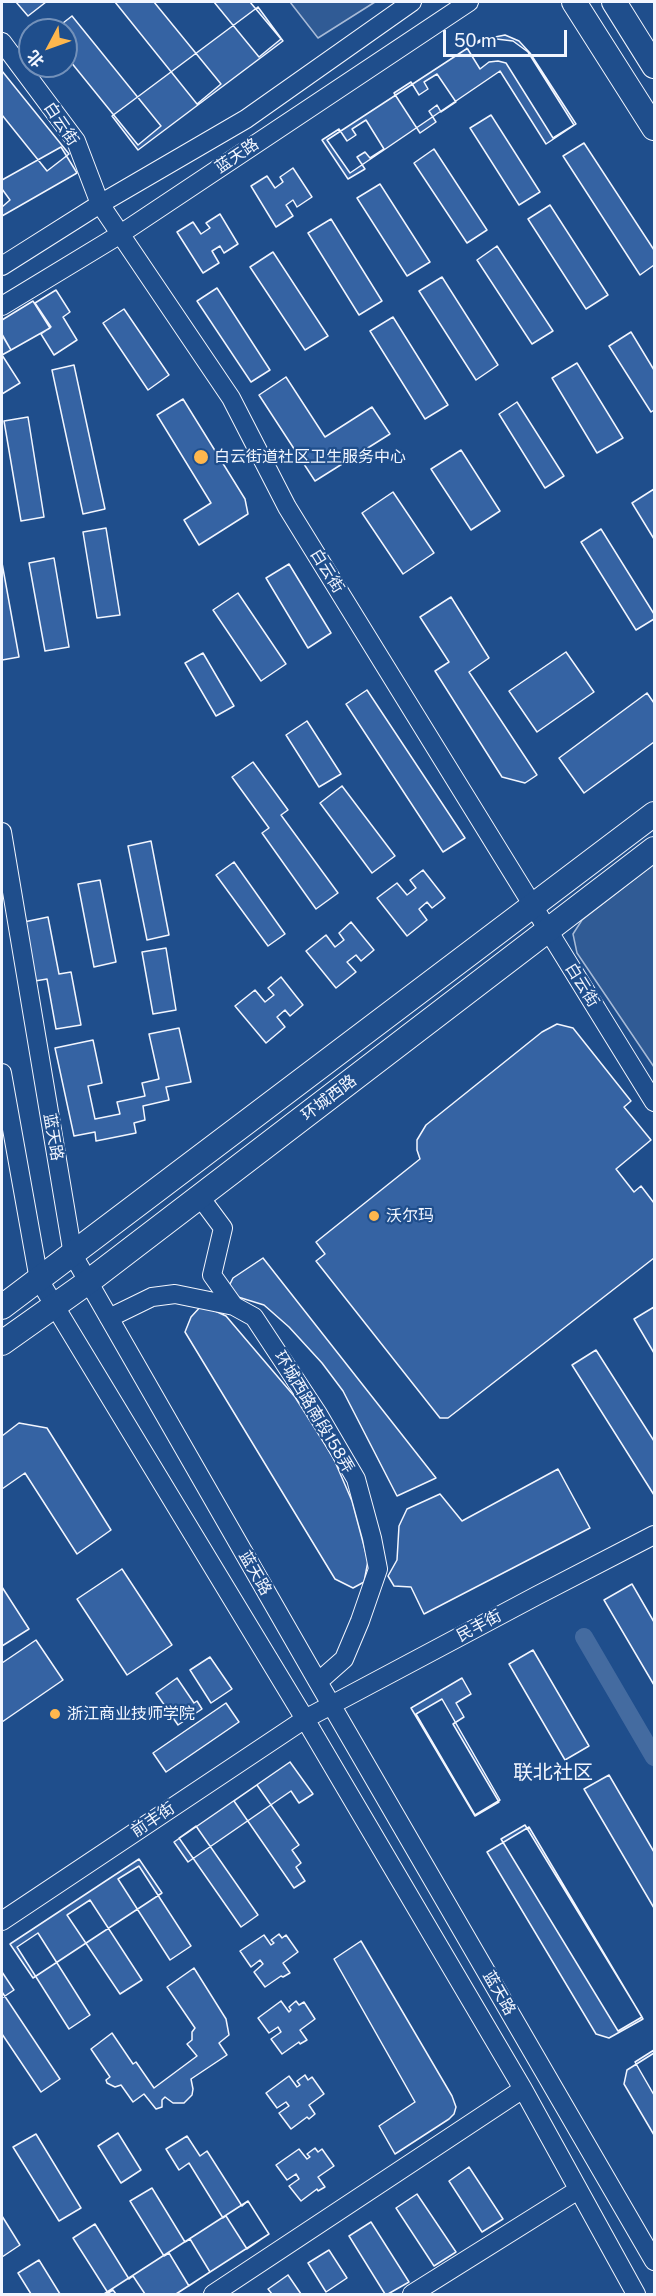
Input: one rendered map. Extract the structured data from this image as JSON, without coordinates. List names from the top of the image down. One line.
{"streets":{"main road":["环城西路"],"street":["白云街","蓝天路","环城西路南段158弄","民丰街","前丰街"]},"crossings":[["白云街","蓝天路"],["白云街","环城西路"],["蓝天路","环城西路"],["蓝天路","环城西路南段158弄"],["蓝天路","民丰街"],["蓝天路","前丰街"],["民丰街","前丰街"]],"districts":["联北社区"],"places":["白云街道社区卫生服务中心","沃尔玛","浙江商业技师学院"],"scale_bar":"50 m","north":"bottom left"}
